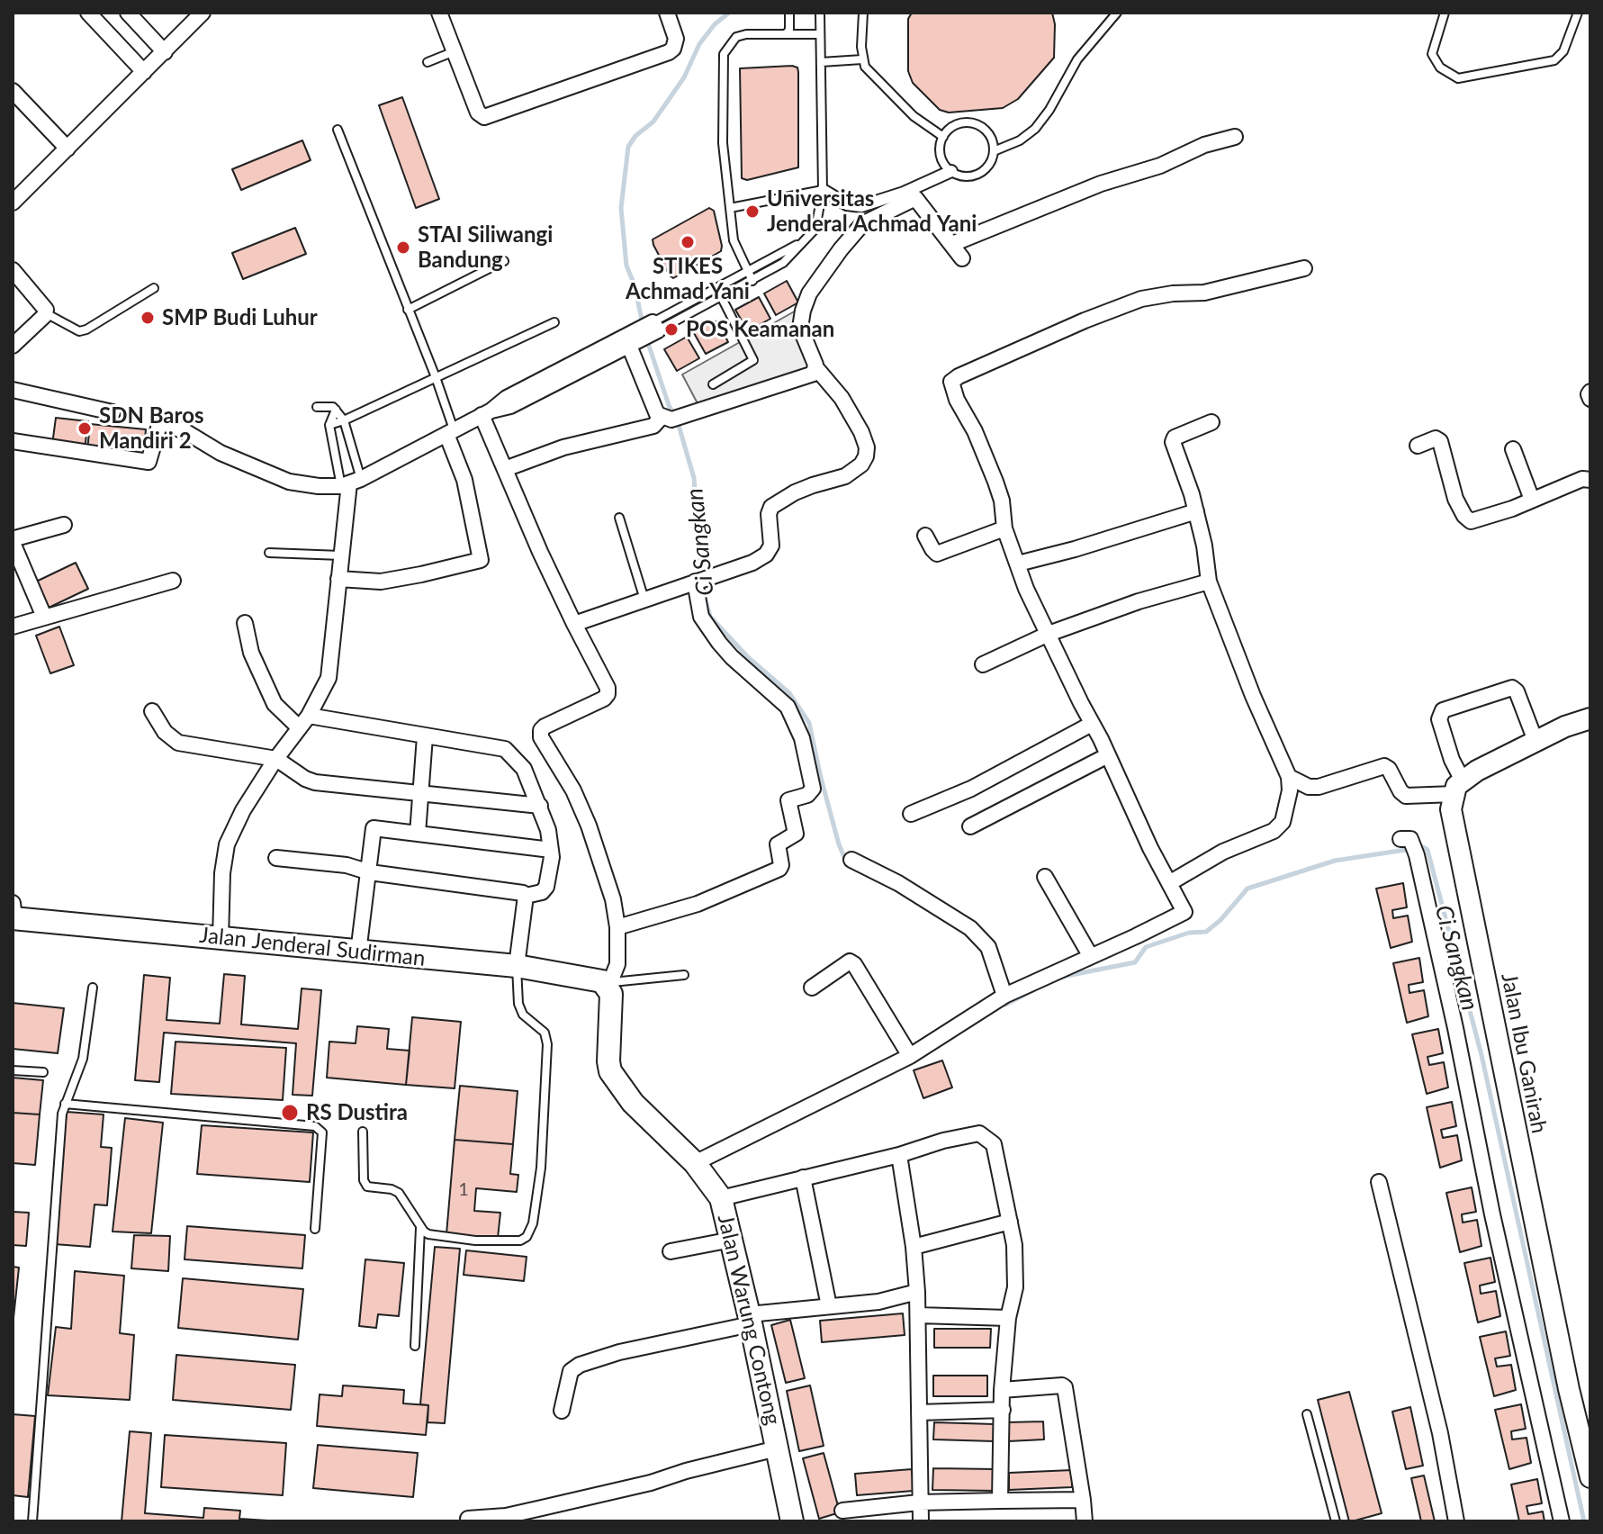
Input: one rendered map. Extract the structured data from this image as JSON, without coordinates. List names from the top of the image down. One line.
{"streets":{"main road":["Jalan Jenderal Sudirman","Jalan Ibu Ganirah","Jalan Warung Contong"]},"crossings":[["Jalan Jenderal Sudirman","Jalan Warung Contong"]],"water":["Ci Sangkan"],"places":["Universitas Jenderal Achmad Yani","STIKES Achmad Yani","STAI Siliwangi Bandung","SMP Budi Luhur","POS Keamanan","SDN Baros Mandiri 2","RS Dustira"],"house_numbers":["1"]}
